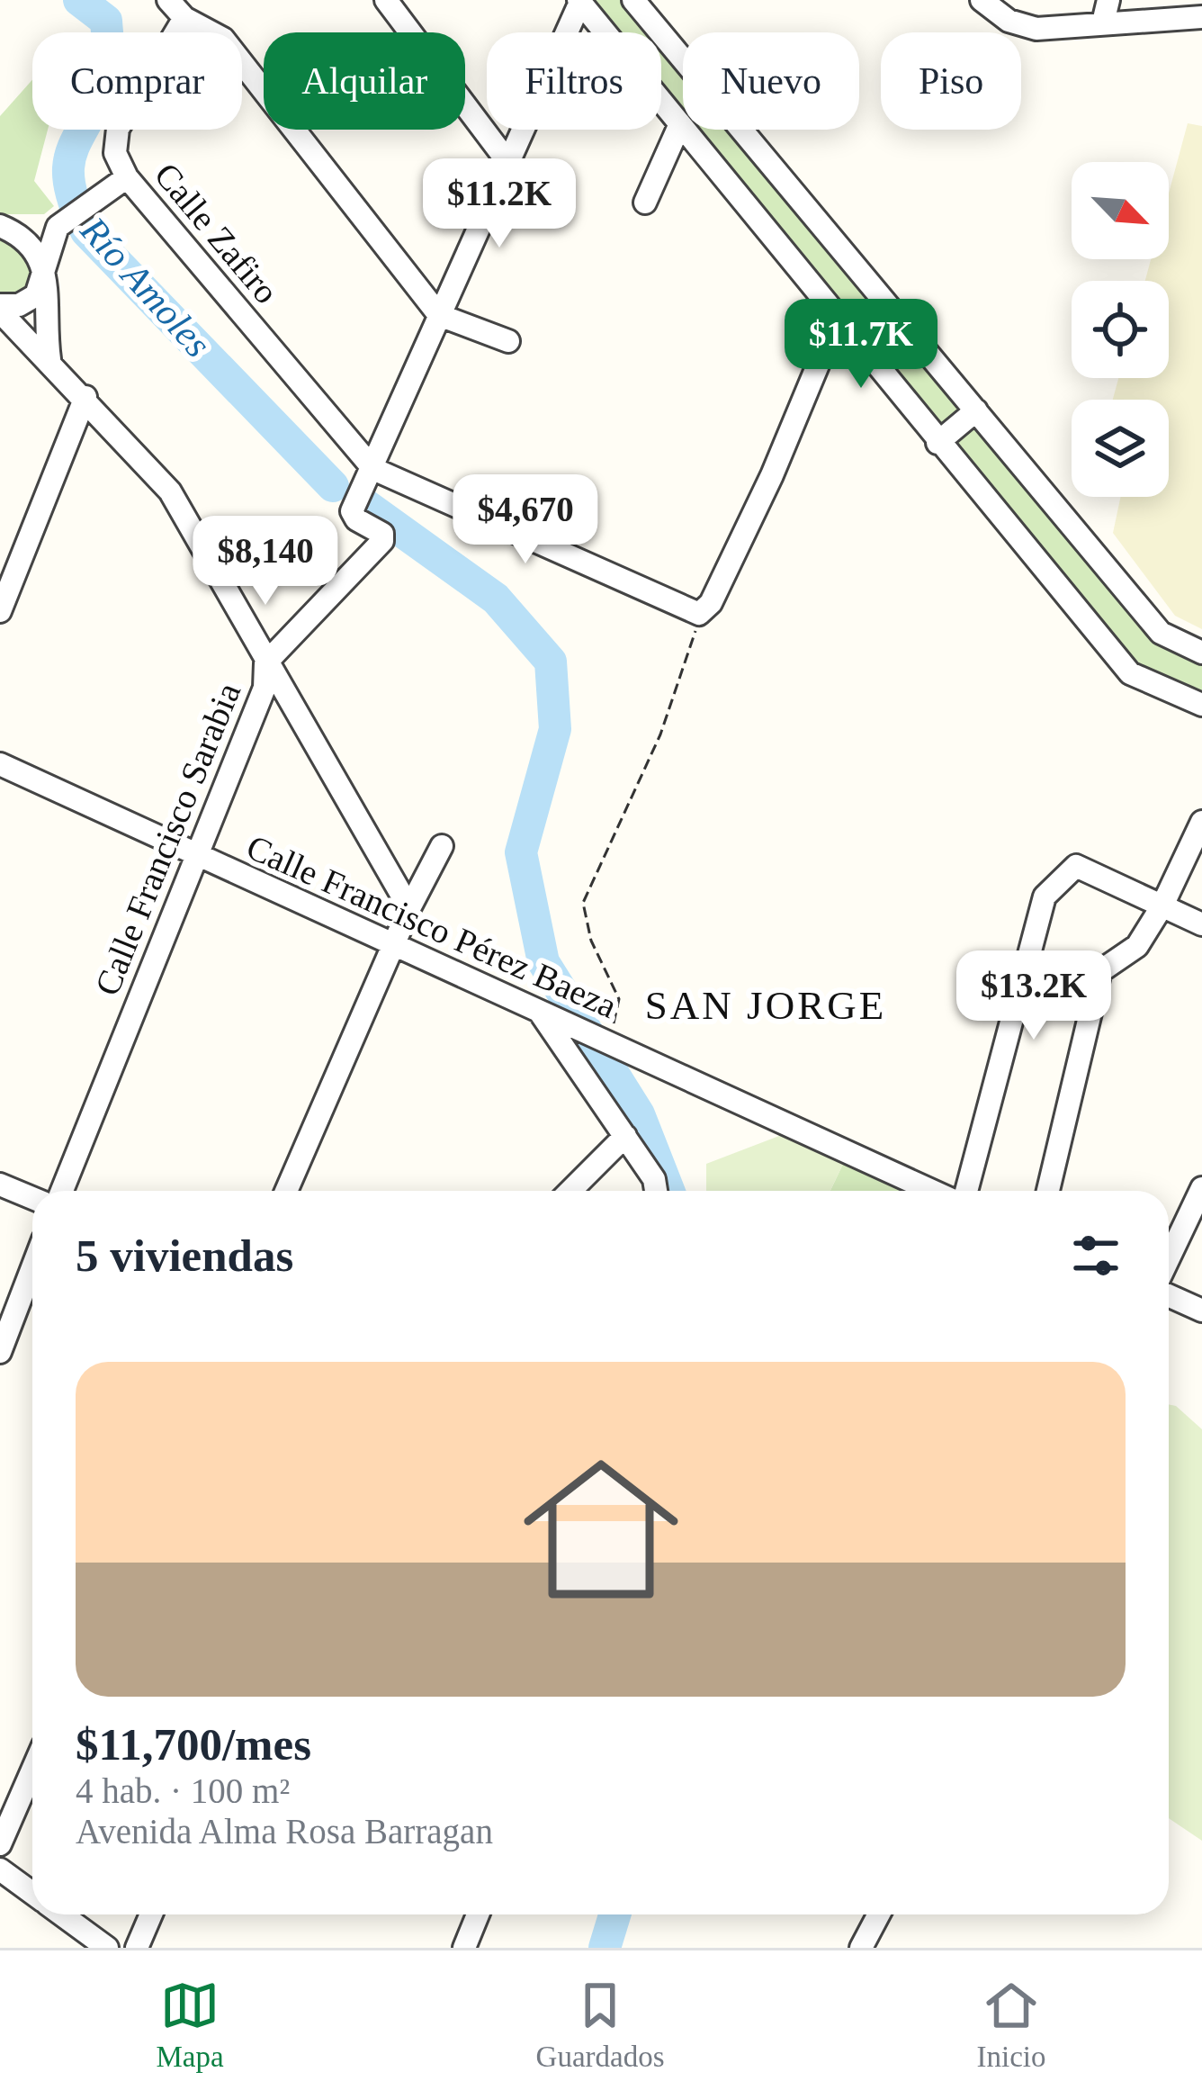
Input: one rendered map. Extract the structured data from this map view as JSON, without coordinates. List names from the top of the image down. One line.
{"streets":{"street":["Calle Zafiro","Calle Francisco Sarabia","Calle Francisco Pérez Baeza"]},"crossings":[["Calle Zafiro","Calle Francisco Sarabia"],["Calle Francisco Sarabia","Calle Francisco Pérez Baeza"]],"districts":["SAN JORGE"],"water":["Río Amoles"],"north":"bottom right","page":{"chip":["Comprar","Alquilar","Filtros","Nuevo","Piso"],"price":["$11.2K","$11.7K","$4,670","$8,140","$13.2K"],"heading":"5 viviendas","list":[{"name":"$11,700/mes","note":"4 hab. · 100 m² · Avenida Alma Rosa Barragan"}],"tabs":["Mapa","Guardados","Inicio"]}}
